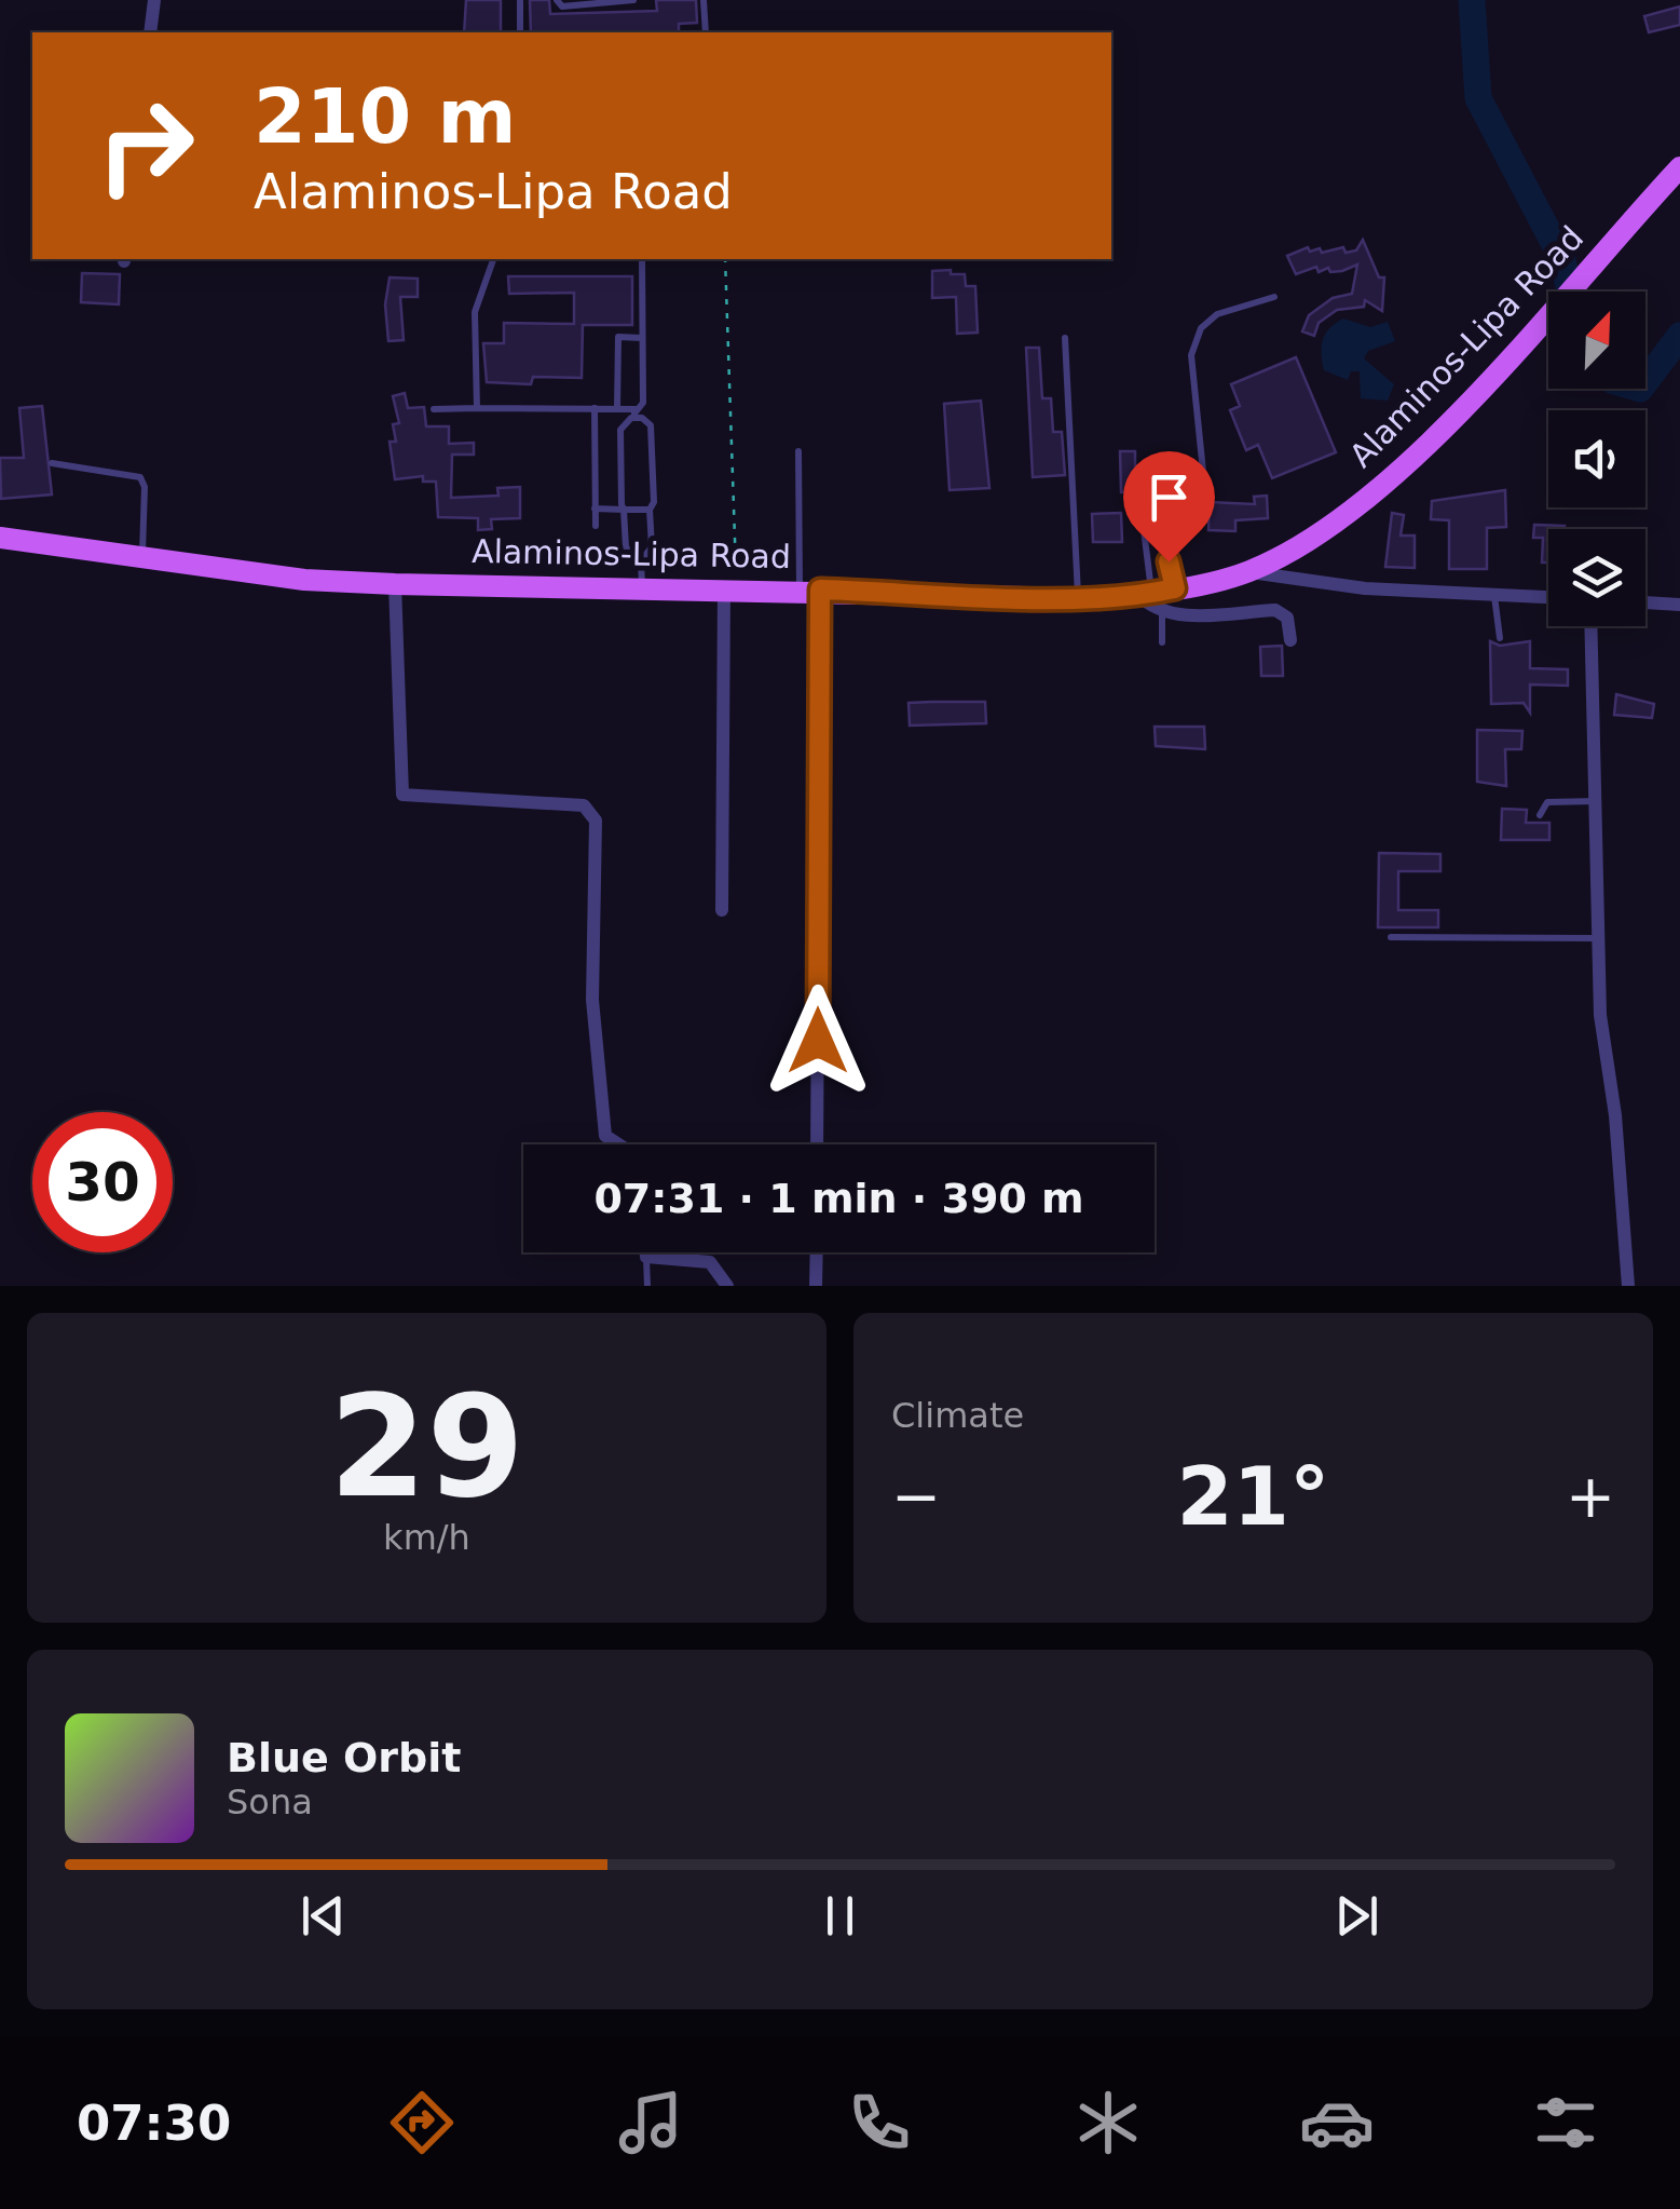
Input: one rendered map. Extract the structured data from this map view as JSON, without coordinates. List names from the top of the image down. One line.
{"streets":{"main road":["Alaminos-Lipa Road"]},"north":"top right","page":{"turn":["210 m","Alaminos-Lipa Road"],"limit":"30","trip":"07:31 · 1 min · 390 m","tile":[["29","km/h"],"Climate"],"heat":["−","21°","+"],"song":["Blue Orbit","Sona"],"tabs":"07:30"}}
